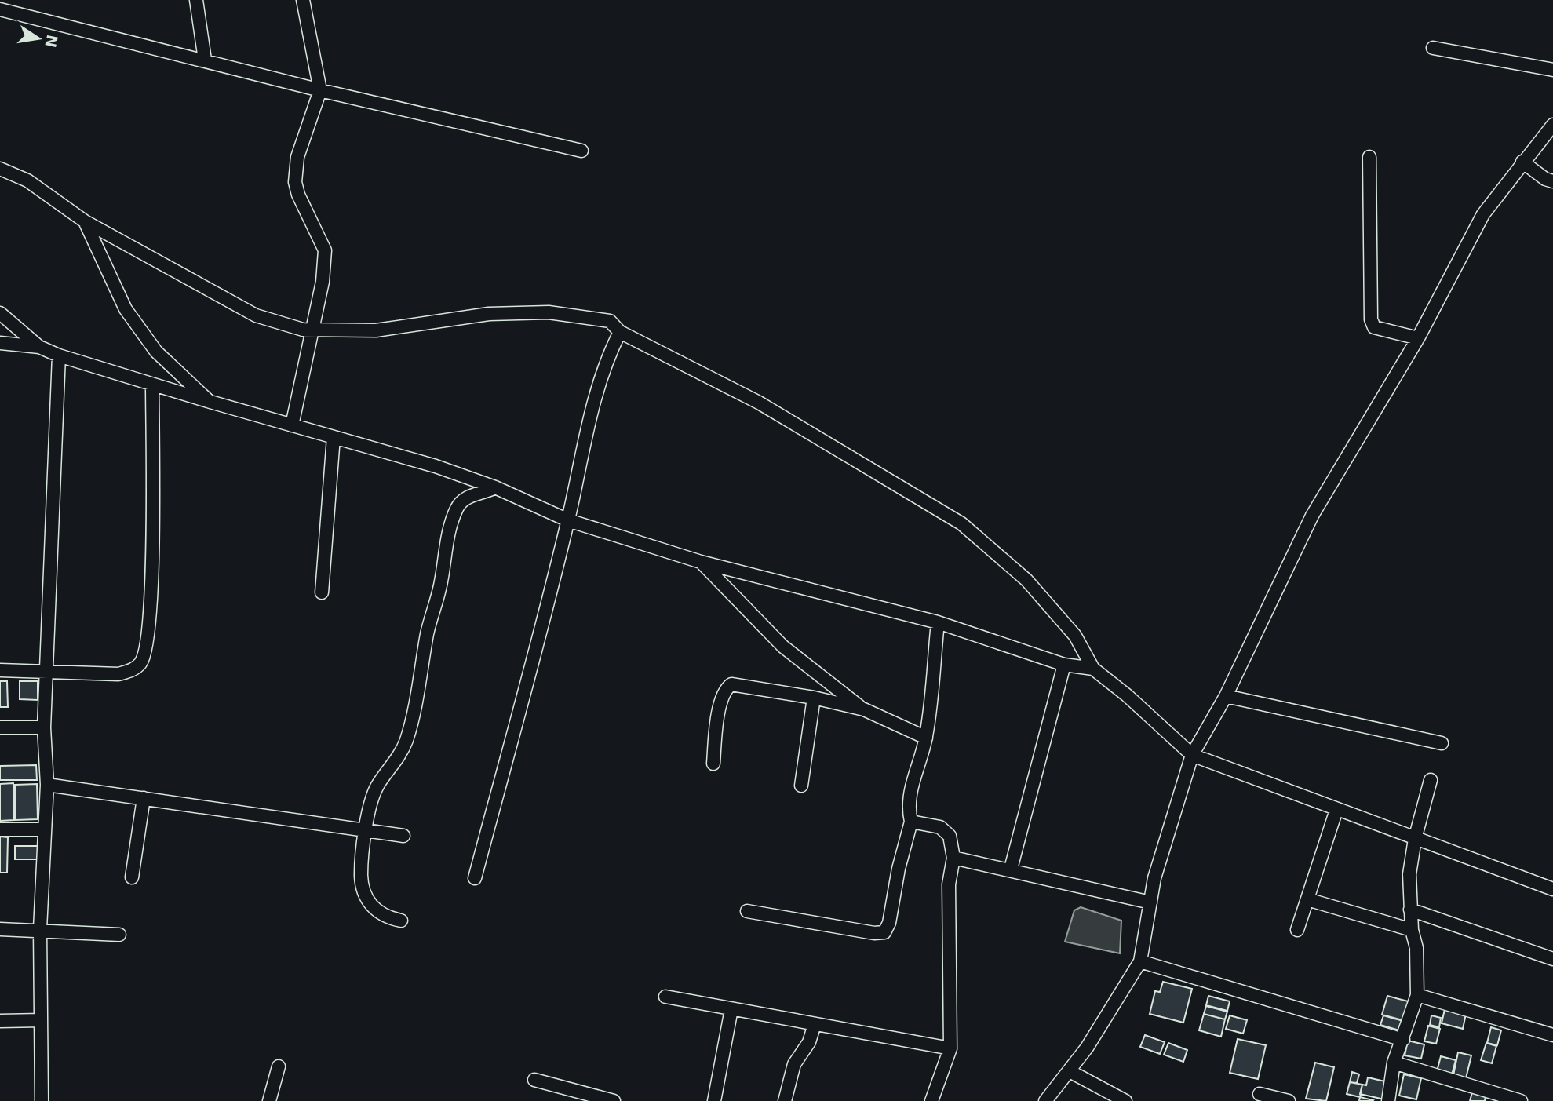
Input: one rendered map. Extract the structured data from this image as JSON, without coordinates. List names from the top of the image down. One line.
{"north":"right"}
